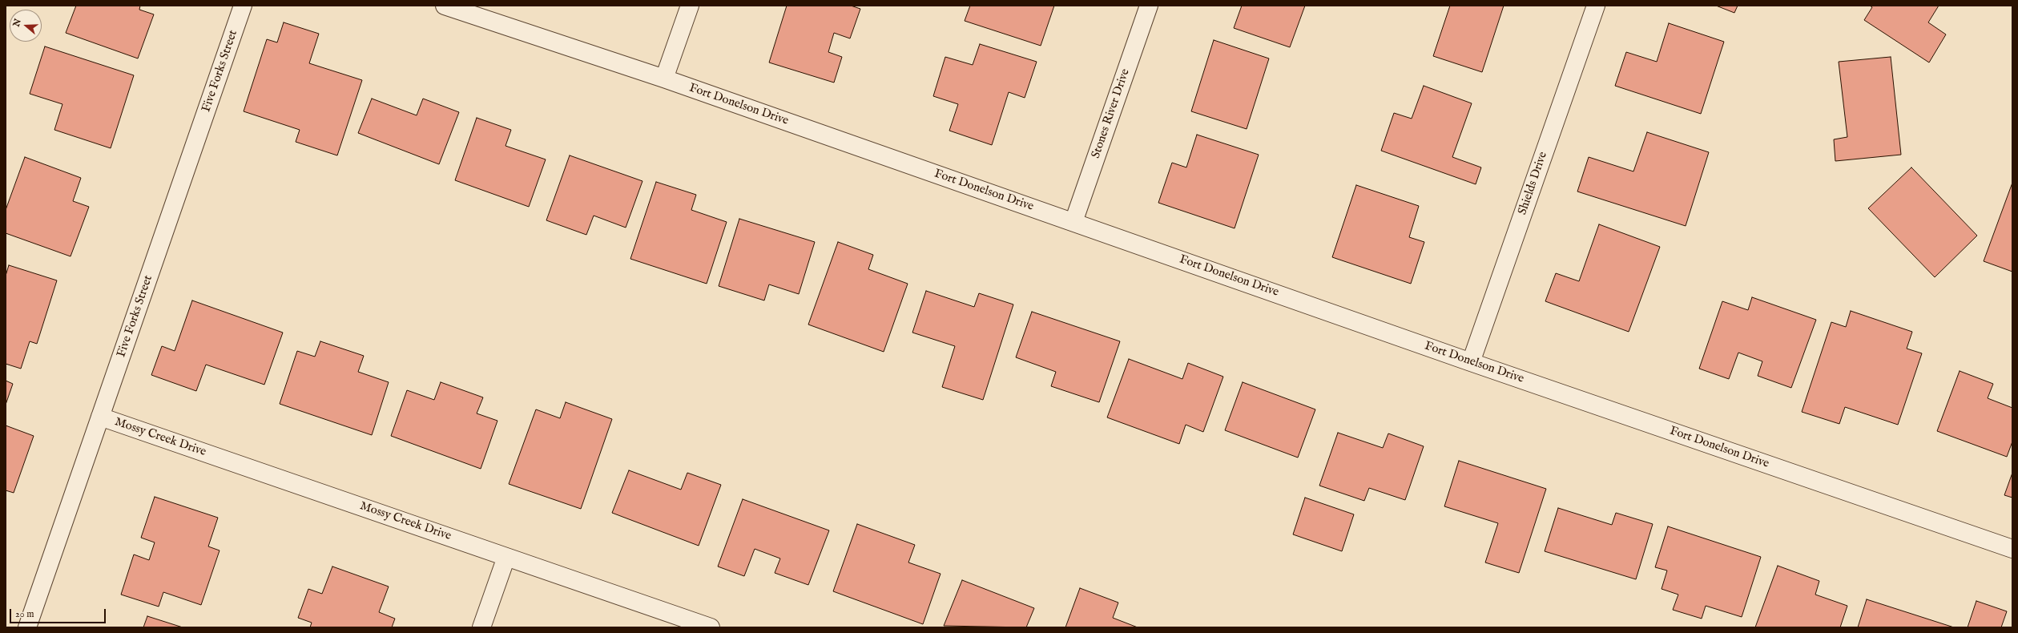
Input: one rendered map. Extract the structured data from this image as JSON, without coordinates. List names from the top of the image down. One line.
{"streets":{"street":["Five Forks Street","Fort Donelson Drive","Stones River Drive","Shields Drive","Mossy Creek Drive"]},"crossings":[["Five Forks Street","Mossy Creek Drive"],["Fort Donelson Drive","Stones River Drive"],["Fort Donelson Drive","Shields Drive"]],"scale_bar":"20 m","north":"left"}
